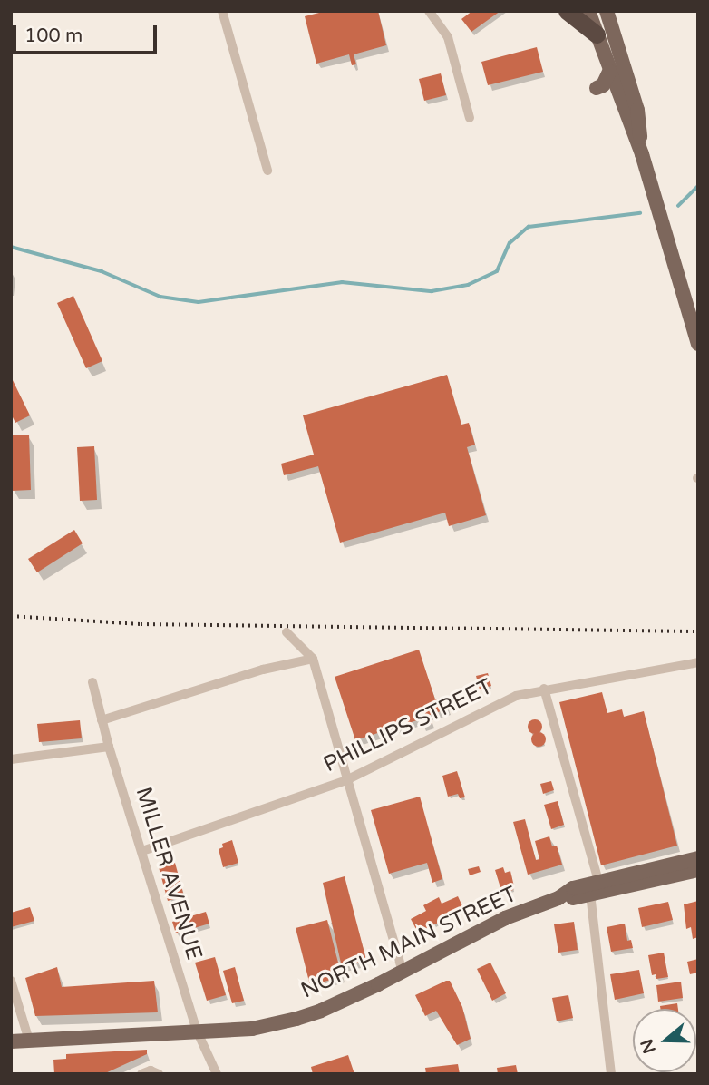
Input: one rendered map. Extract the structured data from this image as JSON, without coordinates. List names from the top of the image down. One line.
{"streets":{"main road":["NORTH MAIN STREET"],"street":["PHILLIPS STREET","MILLER AVENUE"]},"crossings":[["PHILLIPS STREET","MILLER AVENUE"],["MILLER AVENUE","NORTH MAIN STREET"]],"scale_bar":"100 m","north":"left"}
